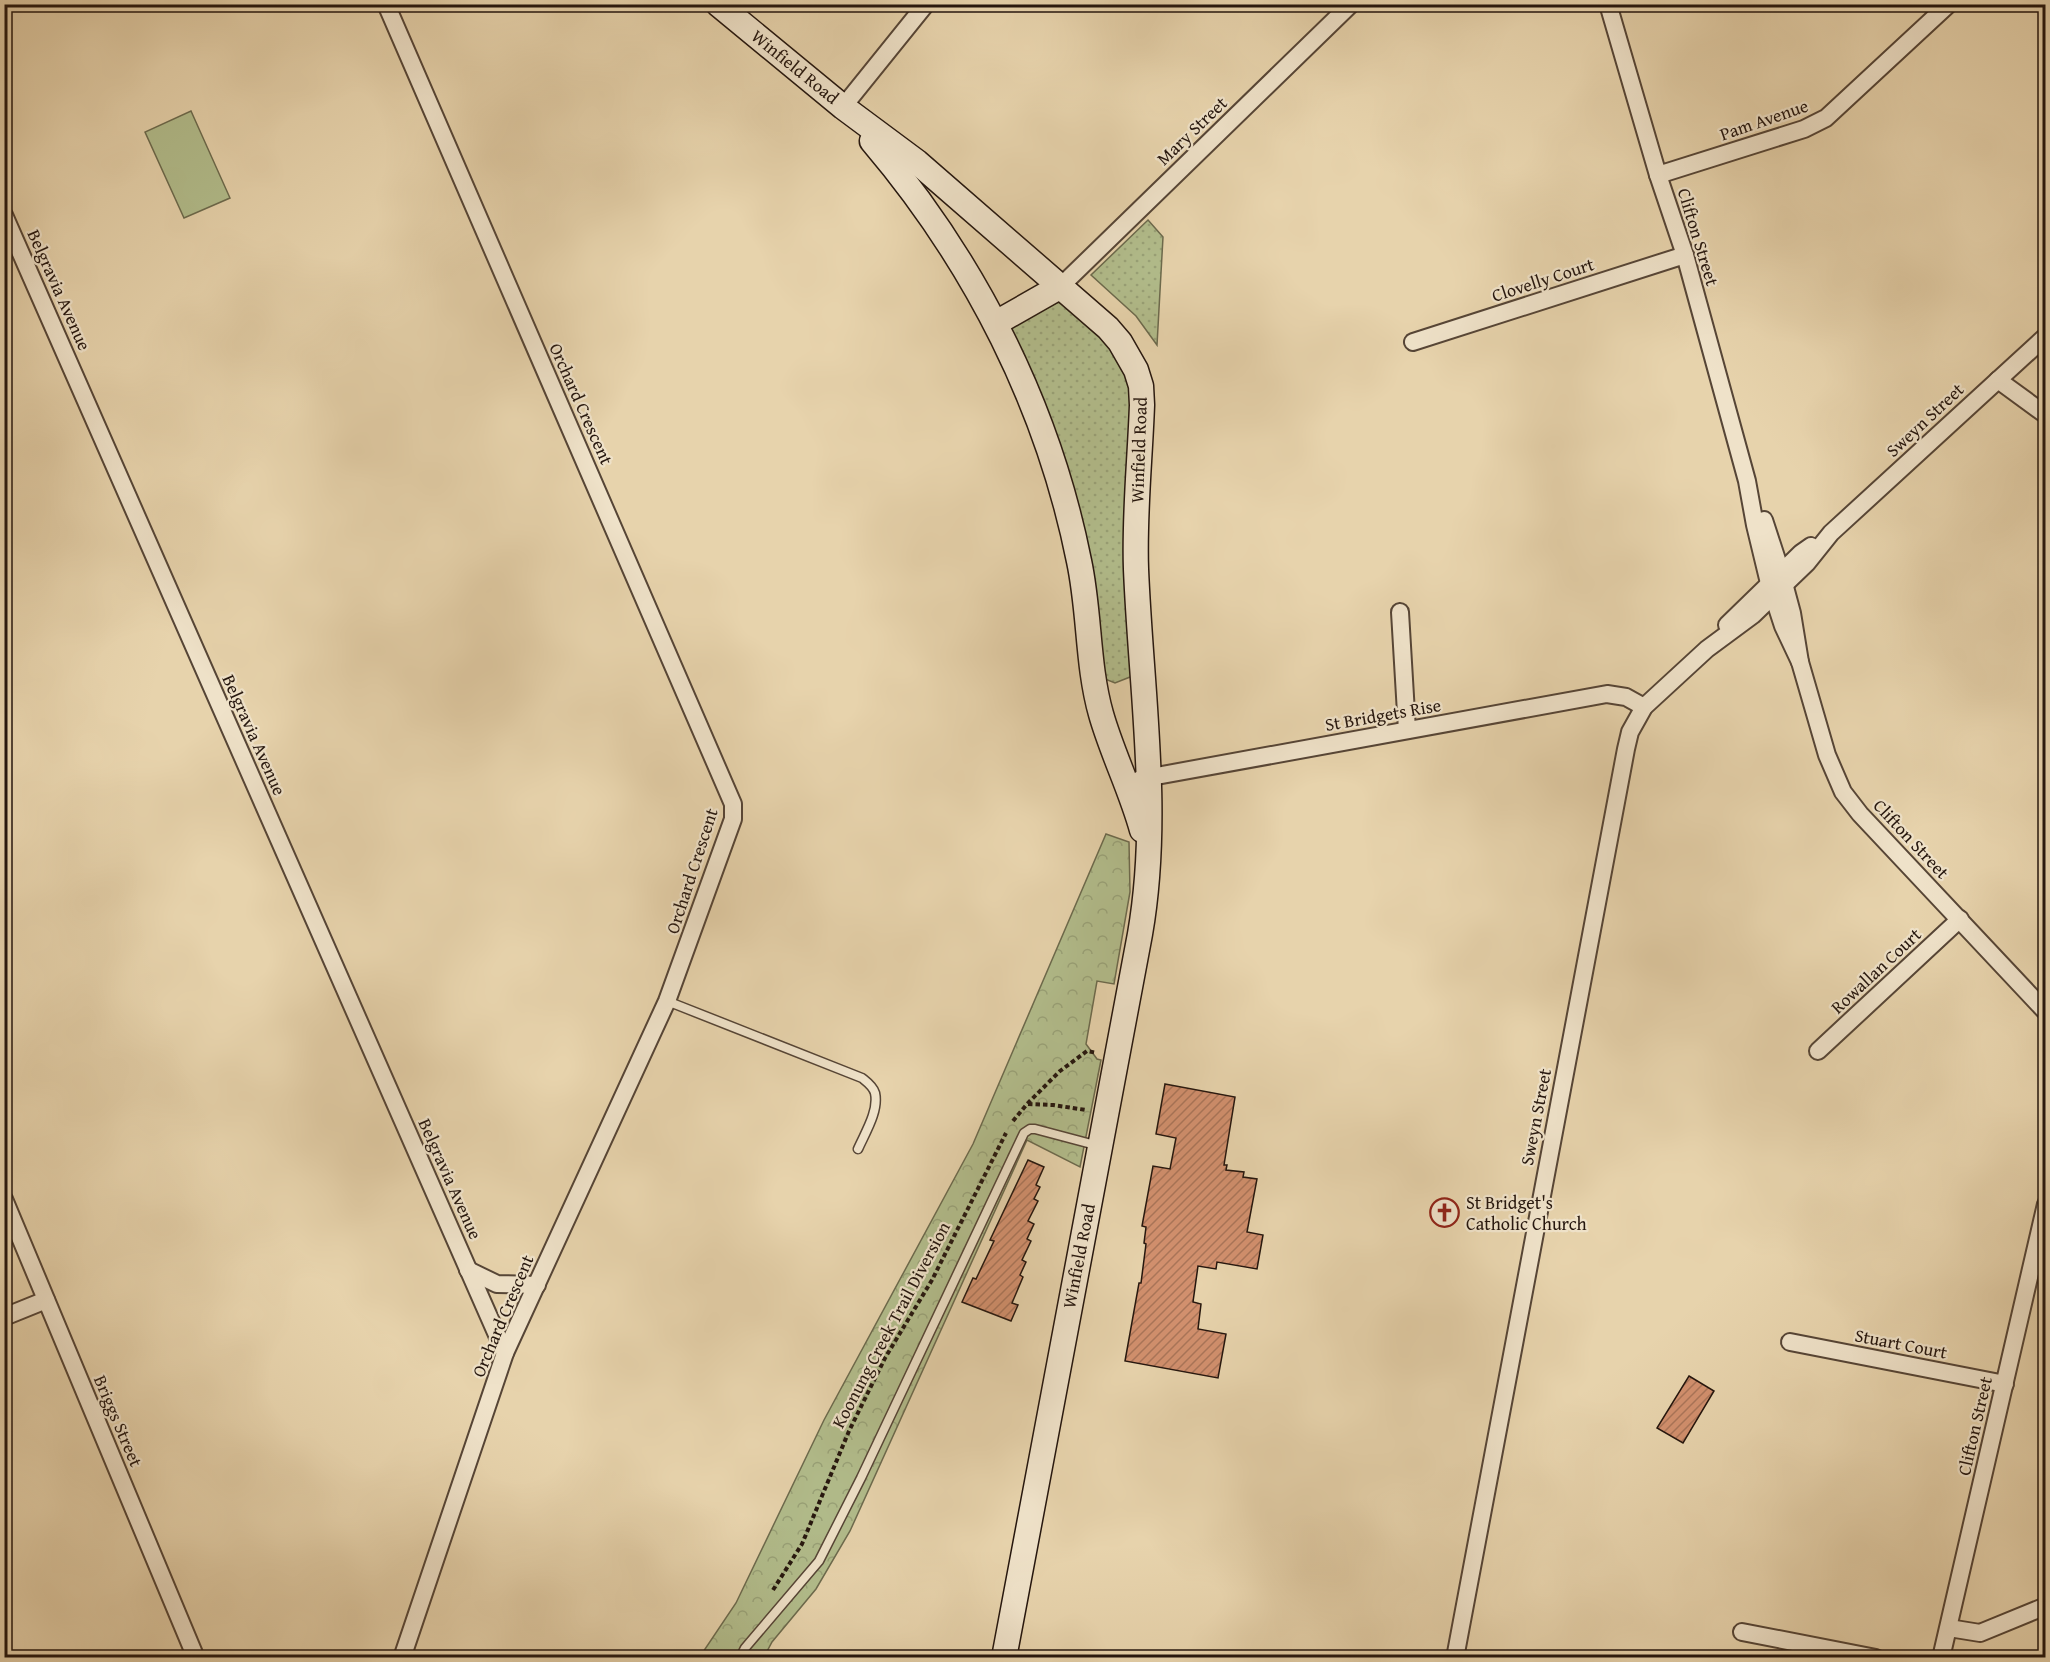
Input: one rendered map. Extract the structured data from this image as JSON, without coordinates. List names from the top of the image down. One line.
{"streets":{"street":["Winfield Road","Pam Avenue","Mary Street","Clifton Street","Clovelly Court","Belgravia Avenue","Orchard Crescent","Sweyn Street","St Bridgets Rise","Rowallan Court","Stuart Court","Briggs Street"],"path":["Koonung Creek Trail Diversion"]},"crossings":[["Winfield Road","Mary Street"],["Winfield Road","St Bridgets Rise"],["Pam Avenue","Clifton Street"],["Clifton Street","Clovelly Court"],["Clifton Street","Sweyn Street"],["Clifton Street","Rowallan Court"],["Clifton Street","Stuart Court"],["Belgravia Avenue","Orchard Crescent"],["Sweyn Street","St Bridgets Rise"]],"places":{"church":["St Bridget's Catholic Church"]}}
